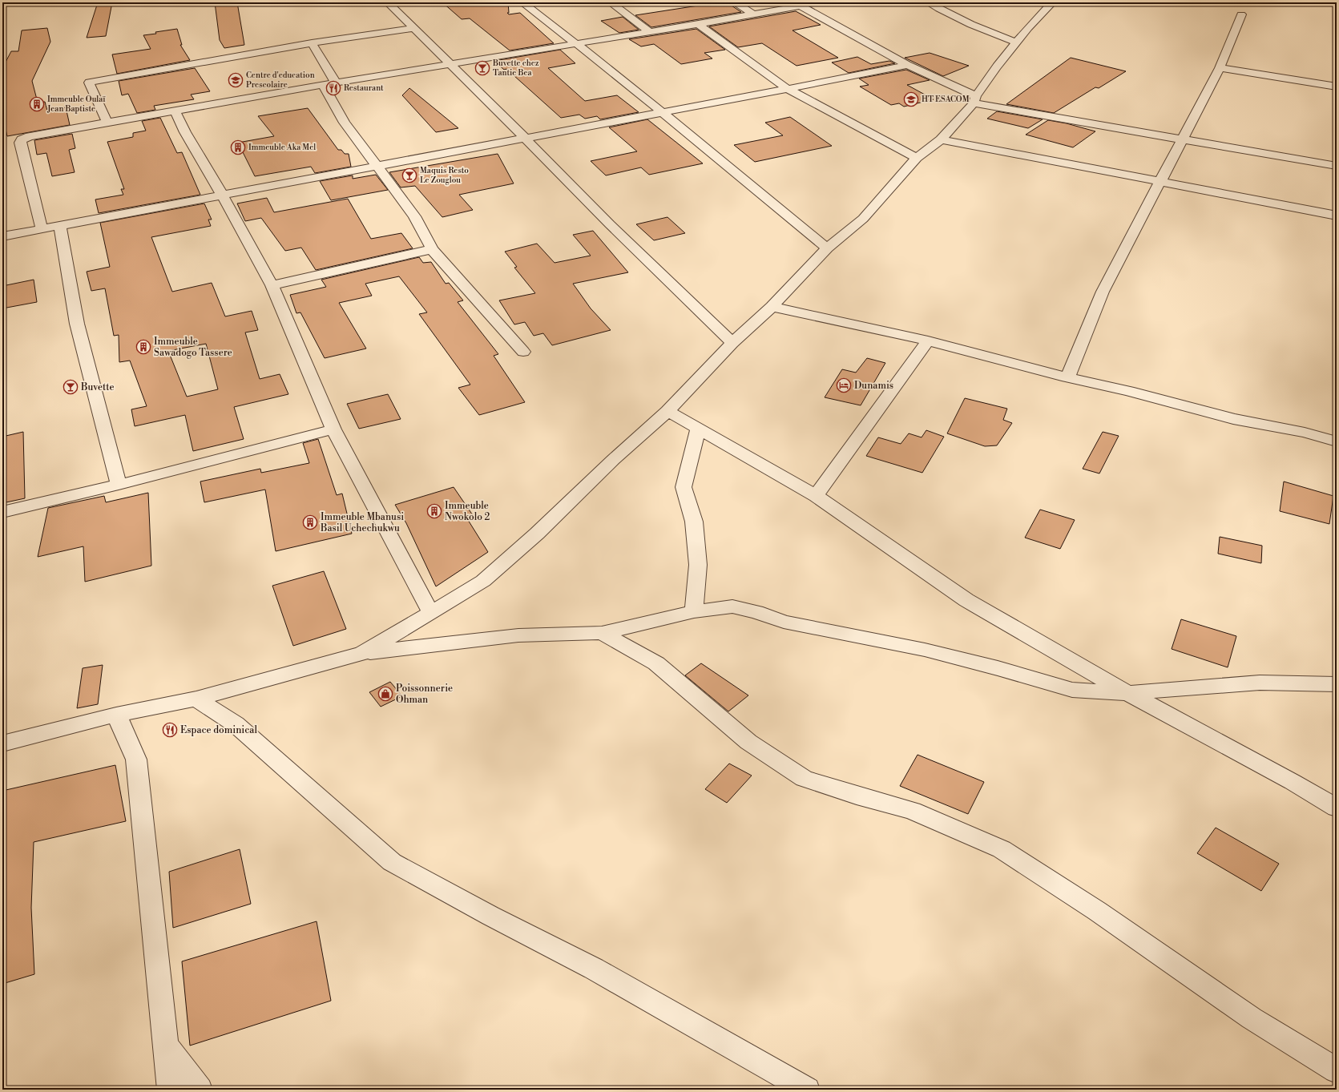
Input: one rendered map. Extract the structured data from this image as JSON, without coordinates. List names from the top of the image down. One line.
{"places":{"bar":["Buvette chez Tantie Bea","Maquis Resto Le Zouglou","Buvette"],"school or university":["Centre d'education Prescolaire","HT ESACOM"],"restaurant":["Restaurant","Espace dominical"],"building":["Immeuble Oulaï Jean Baptiste","Immeuble Aka Mel","Immeuble Sawadogo Tassere","Immeuble Nwokolo 2","Immeuble Mbanusi Basil Uchechukwu"],"hotel":["Dunamis"],"shop":["Poissonnerie Ohman"]}}
